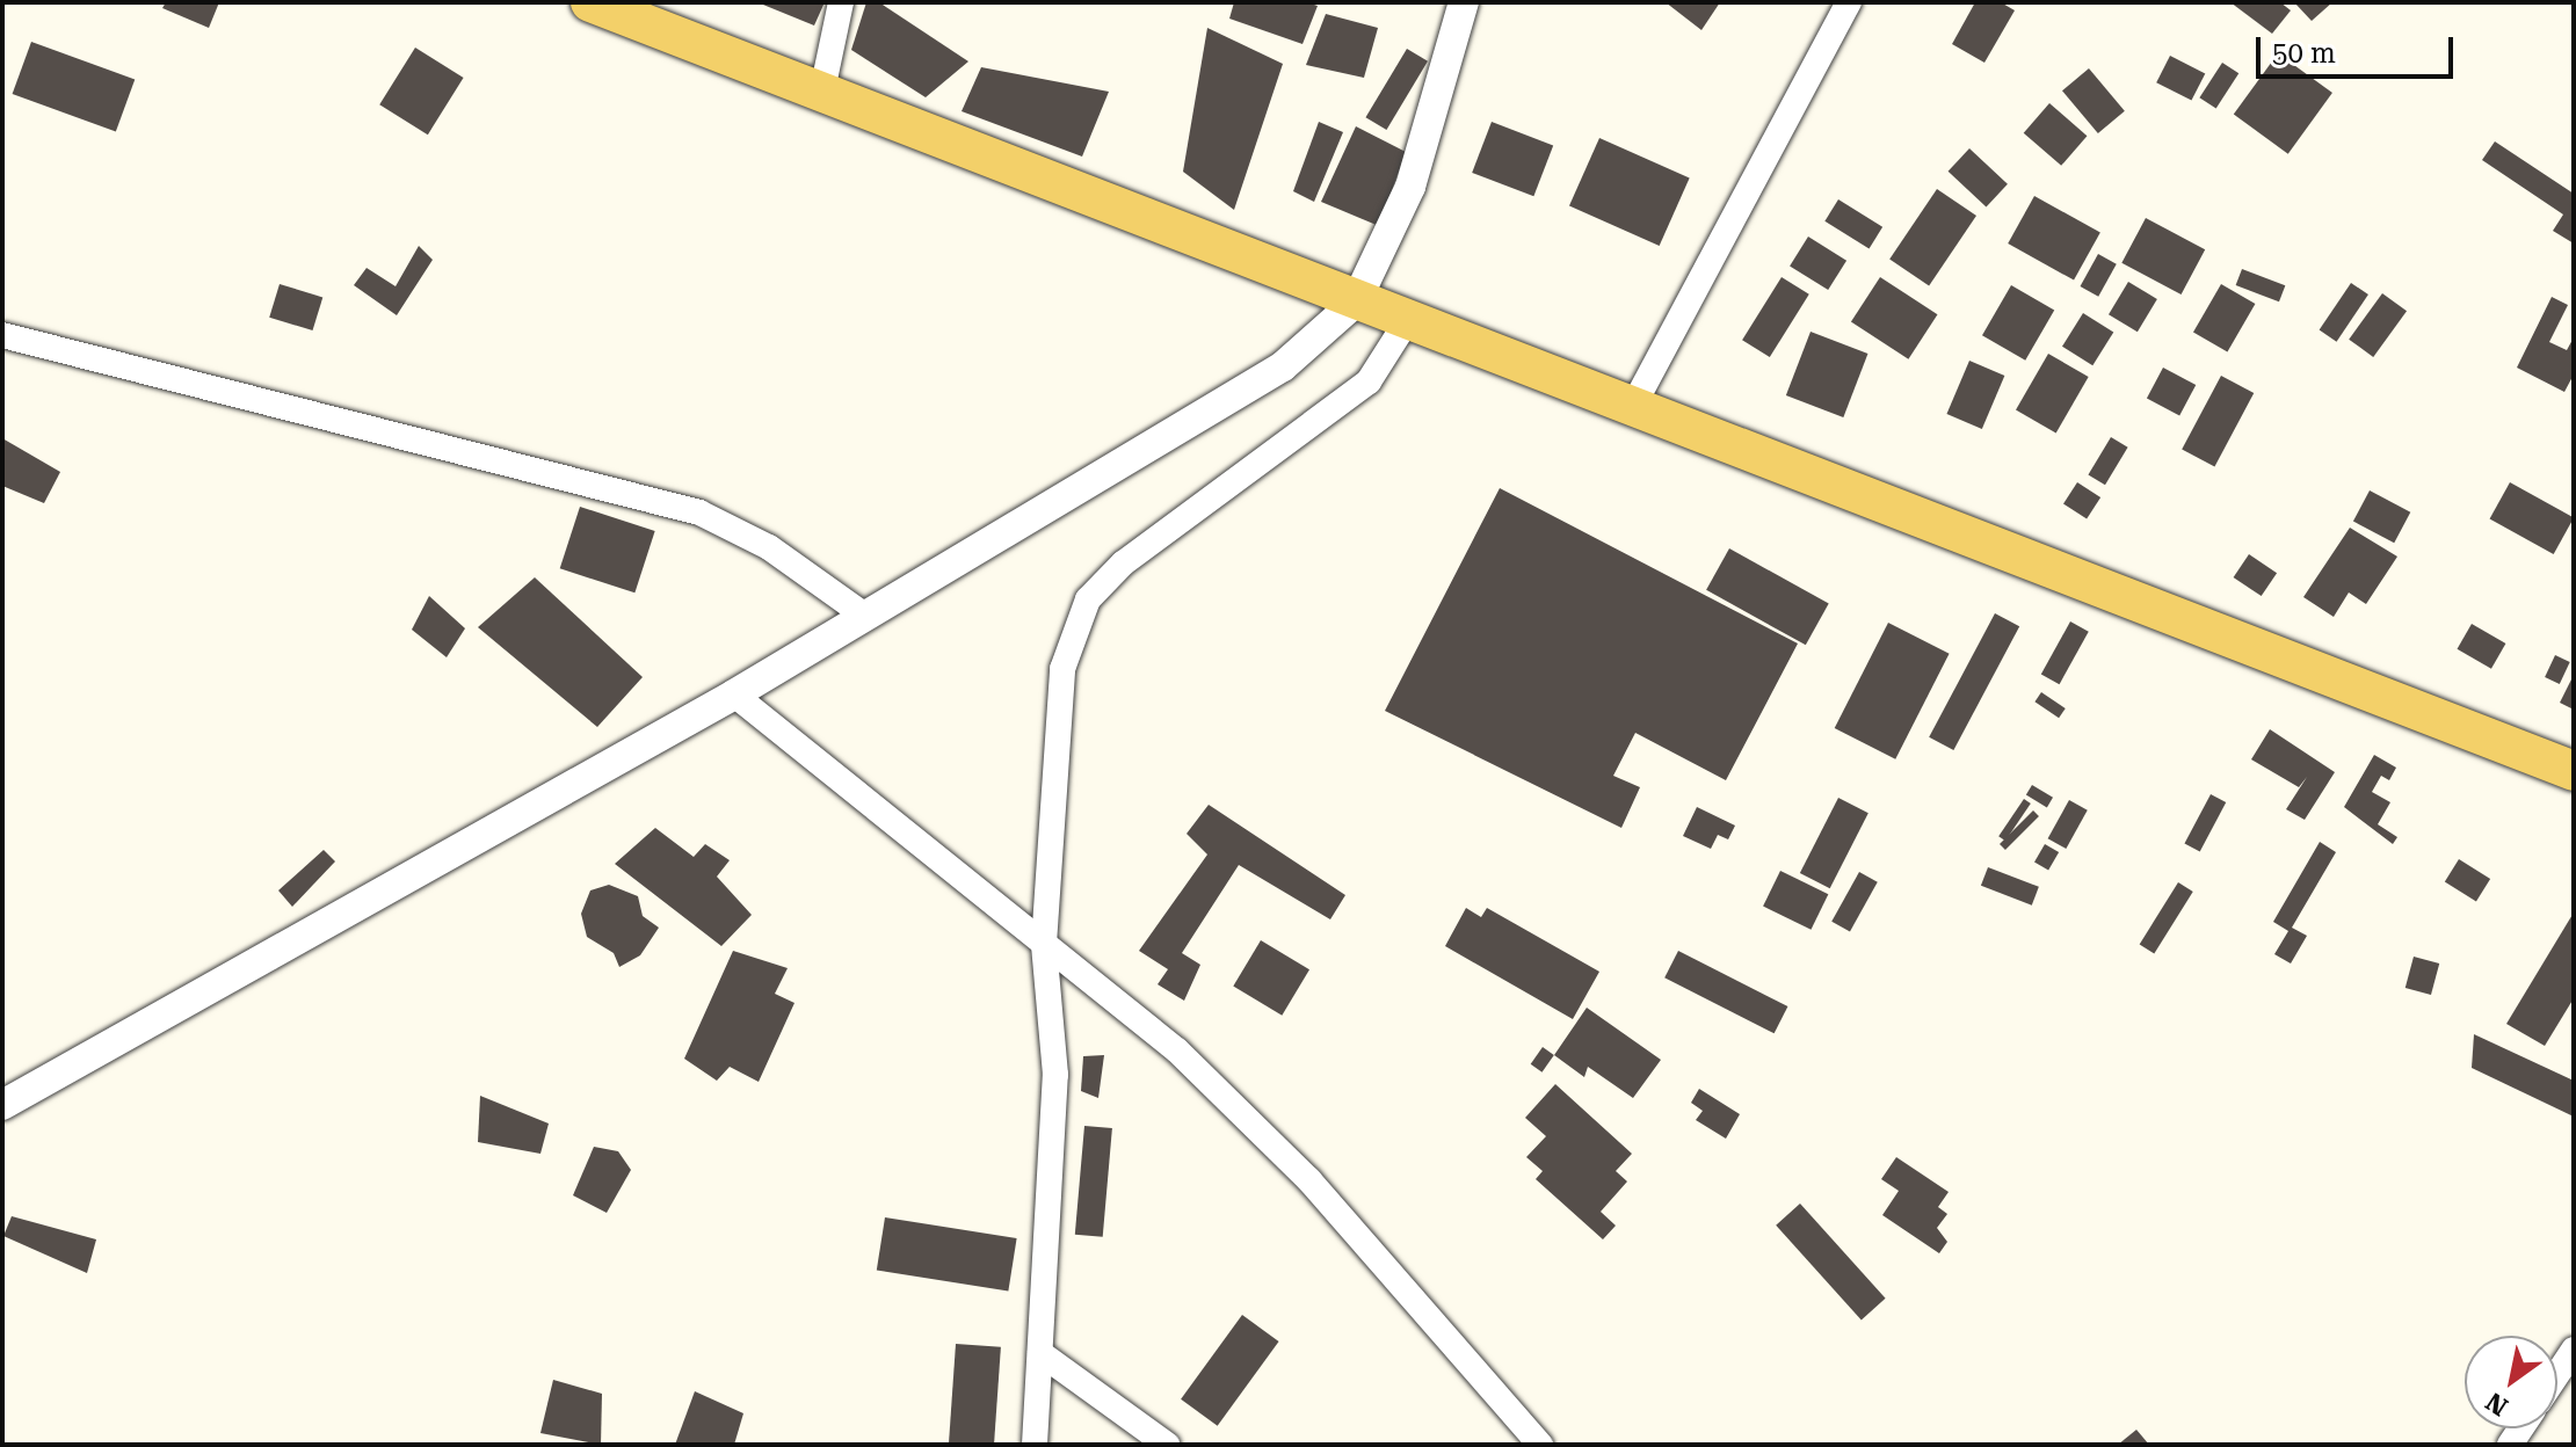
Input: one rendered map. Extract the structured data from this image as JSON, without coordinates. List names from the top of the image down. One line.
{"scale_bar":"50 m","north":"bottom left"}
